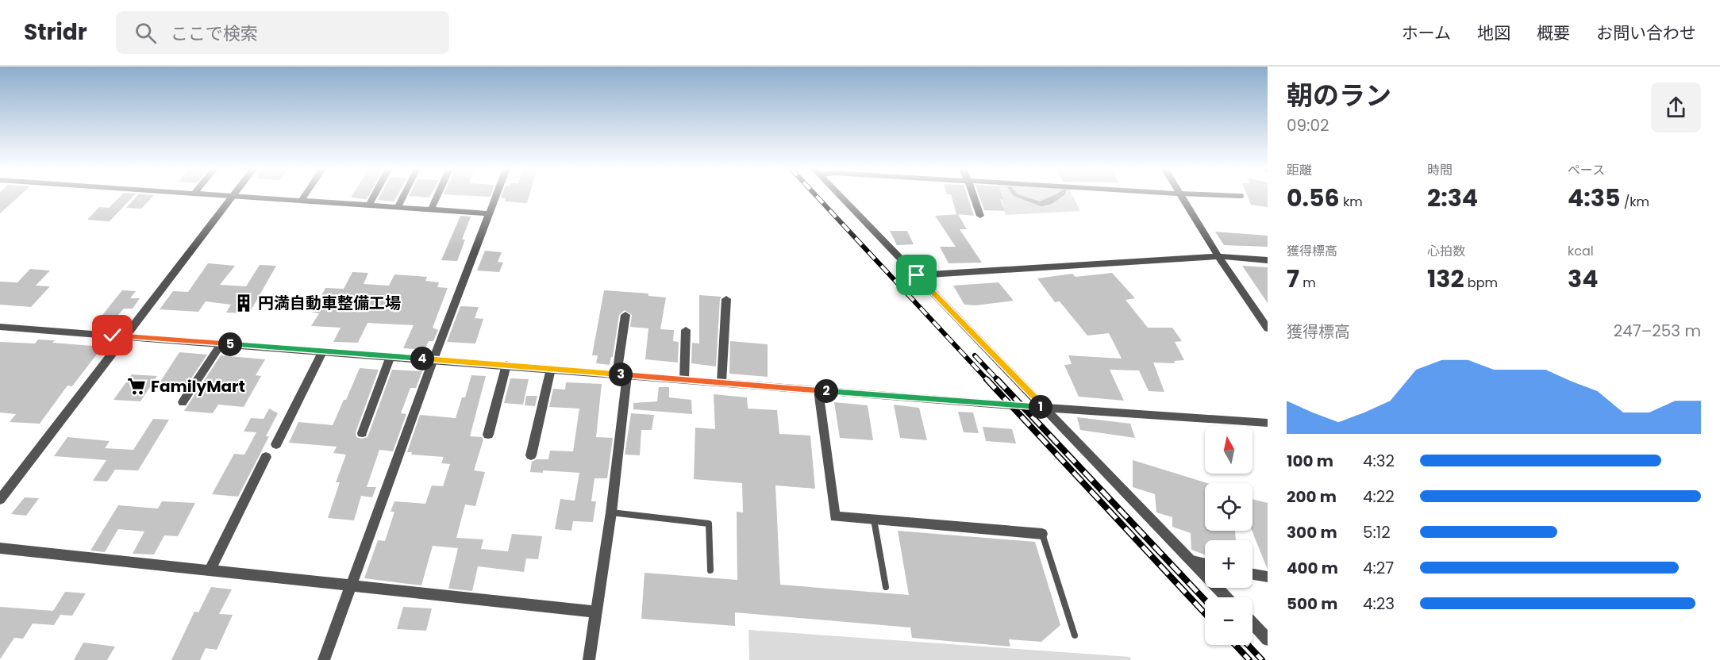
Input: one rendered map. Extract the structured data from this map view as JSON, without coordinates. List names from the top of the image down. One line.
{"places":{"building":["円満自動車整備工場"],"supermarket":["FamilyMart"]},"north":"top","page":{"header":"Stridr","search":"ここで検索","nav":["ホーム","地図","概要","お問い合わせ"],"heading":["朝のラン","09:02"],"stats":[["距離","0.56 km"],["時間","2:34"],["ペース","4:35 /km"],["獲得標高","7 m"],["心拍数","132 bpm"],["kcal","34"]],"chart":["獲得標高","247–253 m"],"pins":["5","4","3","2","1"],"map_buttons":["+","−"],"list":[{"name":"100 m","note":"4:32"},{"name":"200 m","note":"4:22"},{"name":"300 m","note":"5:12"},{"name":"400 m","note":"4:27"},{"name":"500 m","note":"4:23"}]}}
